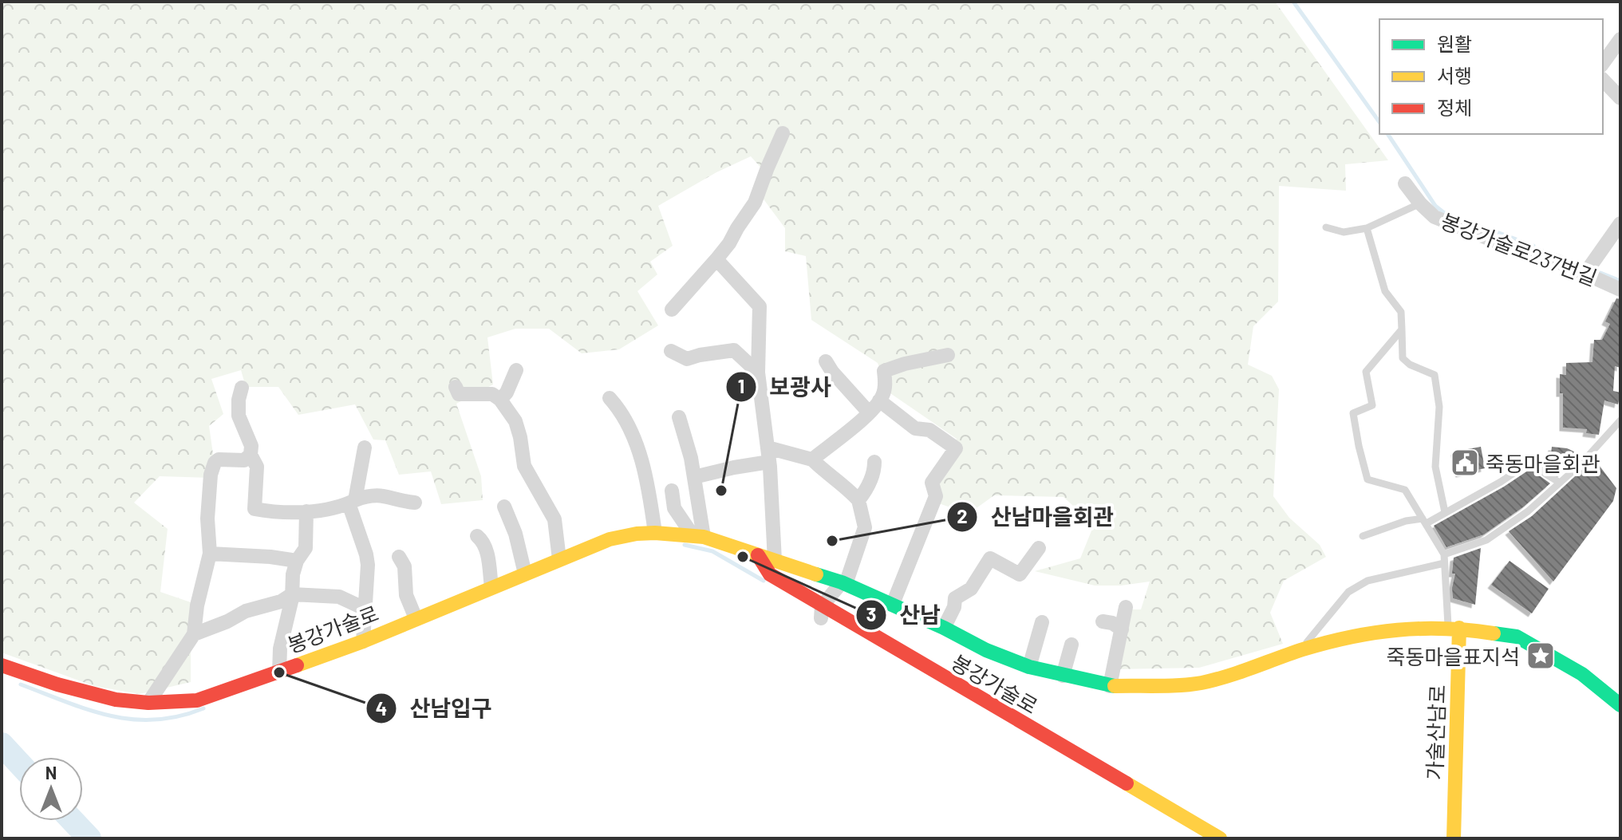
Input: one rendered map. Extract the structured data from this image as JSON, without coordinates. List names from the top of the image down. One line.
{"streets":{"street":["봉강가술로237번길","봉강가술로","가술산남로"]},"crossings":[["봉강가술로","가술산남로"]],"places":{"public building":["죽동마을회관"],"other":["보광사","산남마을회관","산남","산남입구"],"place":["죽동마을표지석"]},"legend":["원활","서행","정체"],"north":"top"}
